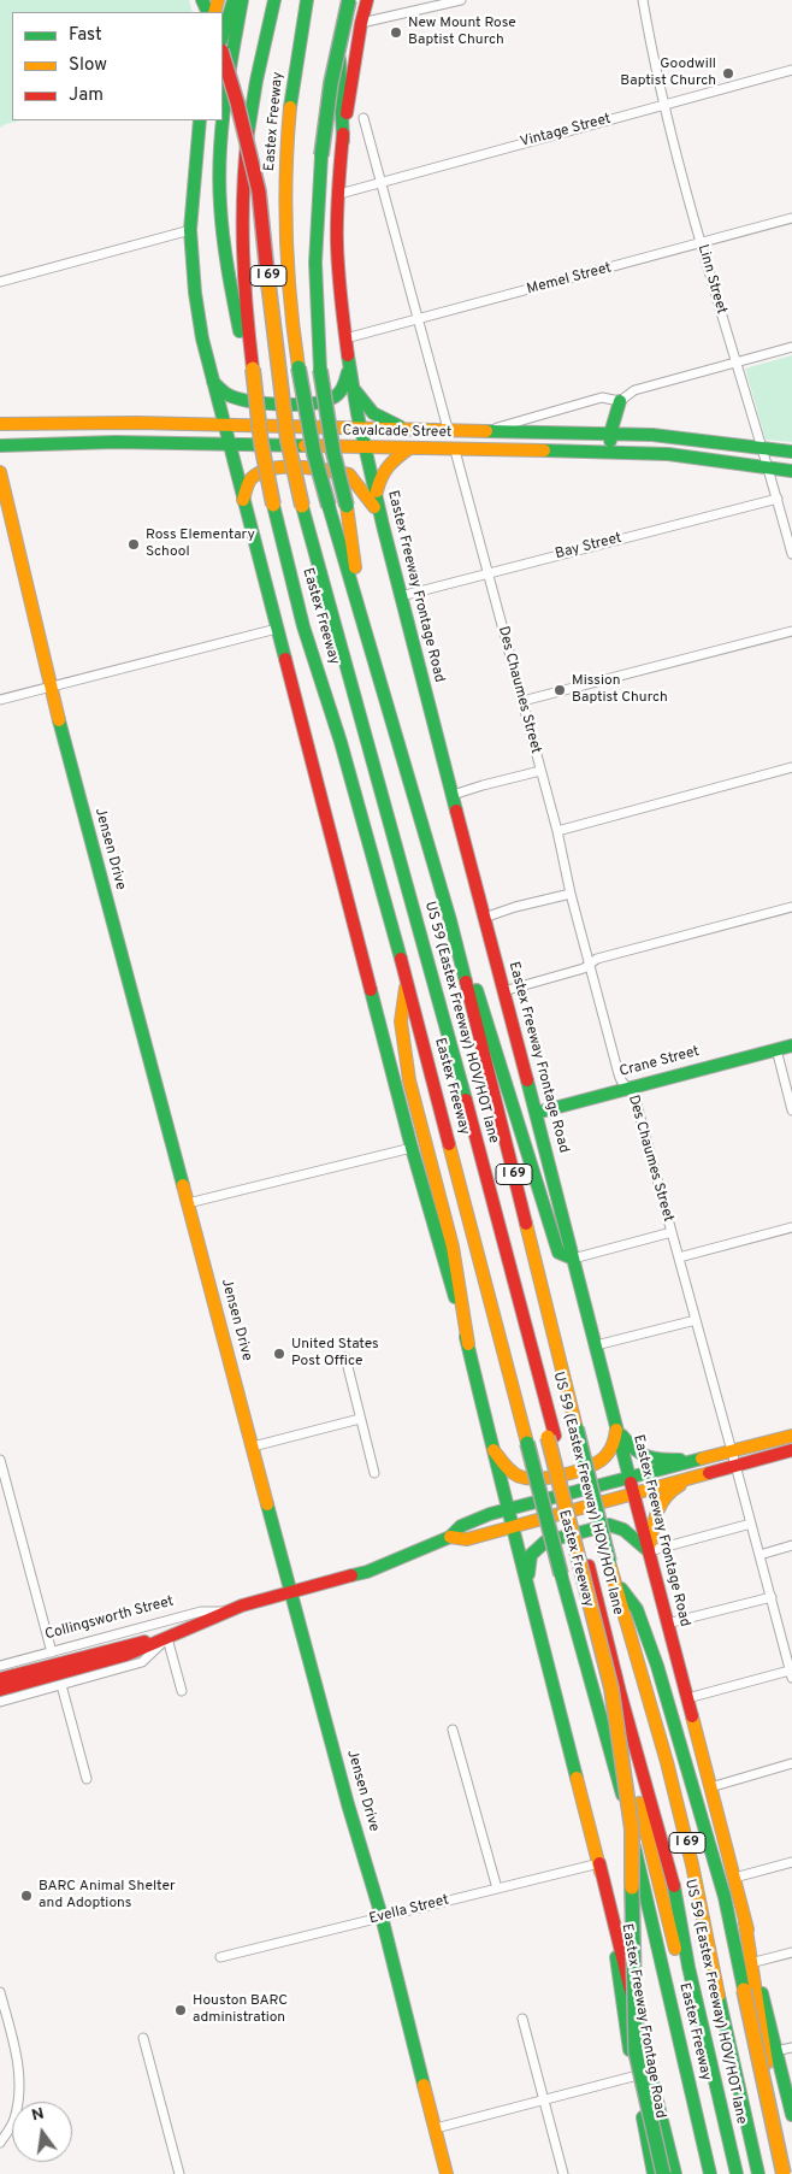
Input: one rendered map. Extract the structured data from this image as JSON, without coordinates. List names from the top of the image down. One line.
{"streets":{"main road":["Eastex Freeway","I 69","Cavalcade Street","Eastex Freeway Frontage Road","Jensen Drive","US 59 (Eastex Freeway) HOV/HOT lane","Crane Street","Collingsworth Street"],"street":["Vintage Street","Memel Street","Linn Street","Bay Street","Des Chaumes Street","Evella Street"]},"crossings":[["Eastex Freeway","US 59 (Eastex Freeway) HOV/HOT lane"],["Vintage Street","Linn Street"],["Vintage Street","Eastex Freeway Frontage Road"],["Memel Street","Linn Street"],["Memel Street","Eastex Freeway Frontage Road"],["Linn Street","Cavalcade Street"],["Linn Street","Bay Street"],["Cavalcade Street","Eastex Freeway Frontage Road"],["Cavalcade Street","Des Chaumes Street"],["Bay Street","Eastex Freeway Frontage Road"],["Bay Street","Des Chaumes Street"],["Eastex Freeway Frontage Road","Crane Street"],["Eastex Freeway Frontage Road","Collingsworth Street"],["Eastex Freeway Frontage Road","Evella Street"],["Des Chaumes Street","Crane Street"],["Des Chaumes Street","Collingsworth Street"],["Jensen Drive","Collingsworth Street"],["Jensen Drive","Evella Street"]],"places":["New Mount Rose Baptist Church","Goodwill Baptist Church","Ross Elementary School","Mission Baptist Church","United States Post Office","BARC Animal Shelter and Adoptions","Houston BARC administration"],"legend":["Fast","Slow","Jam"],"north":"top"}
